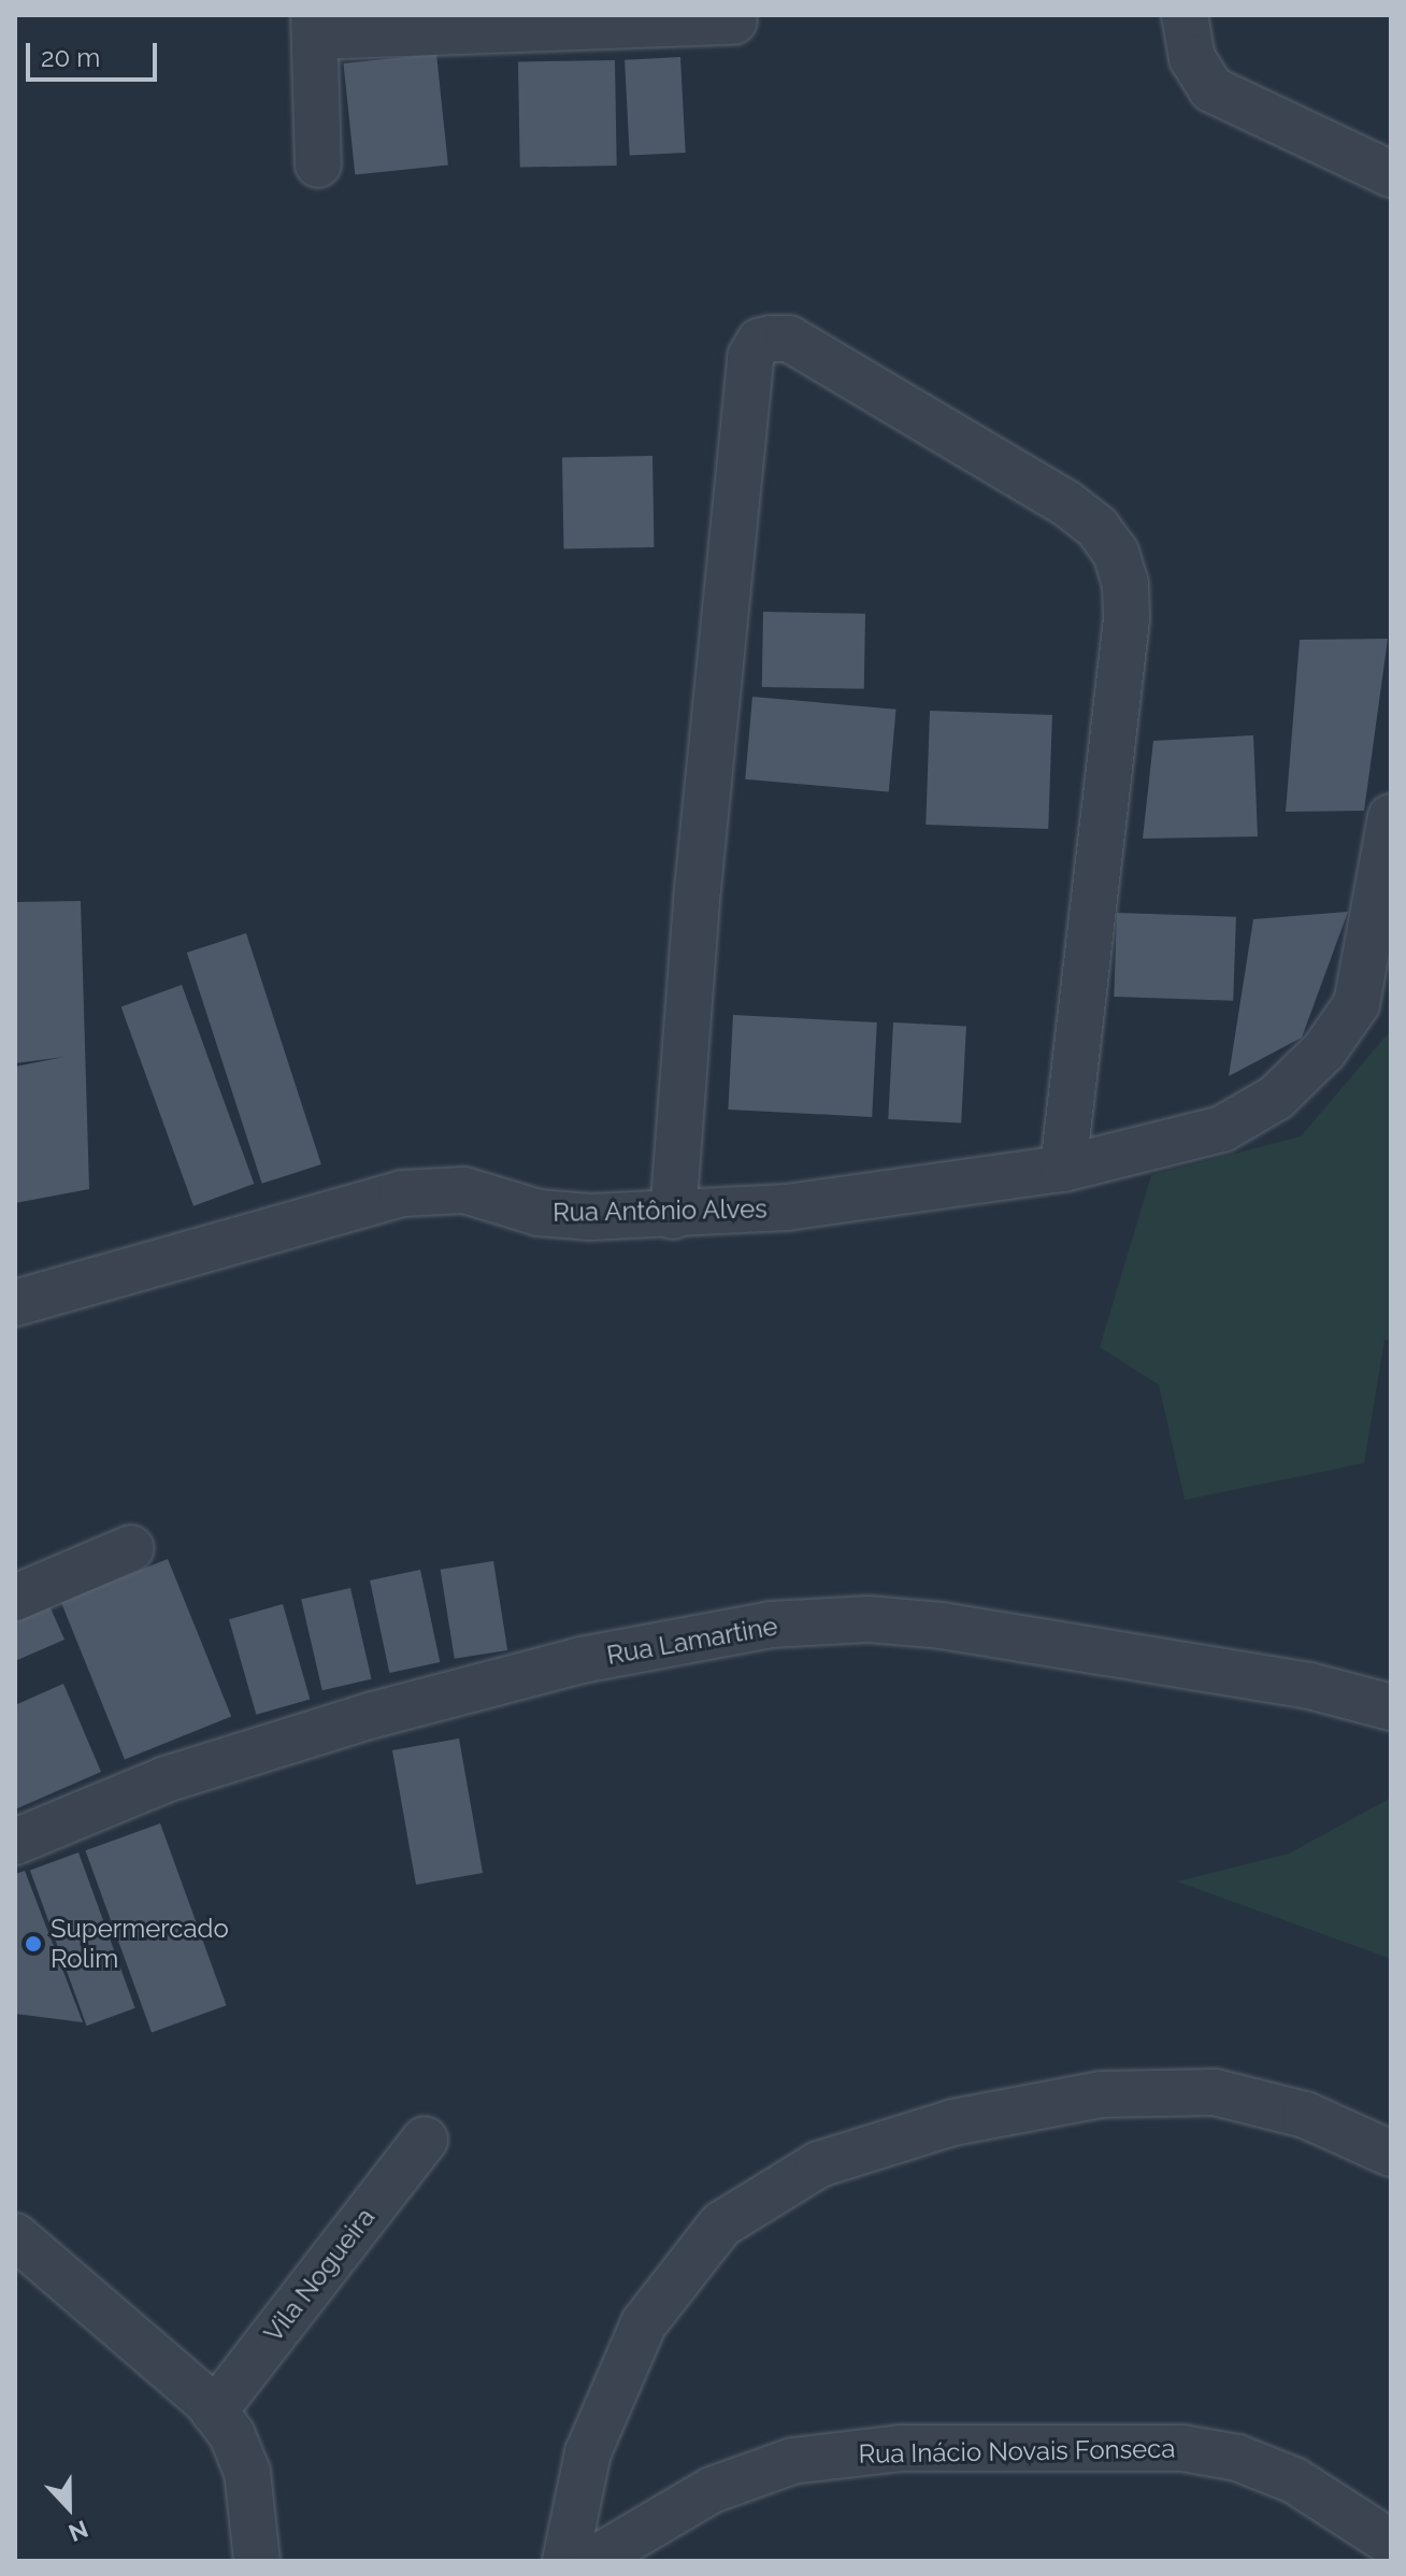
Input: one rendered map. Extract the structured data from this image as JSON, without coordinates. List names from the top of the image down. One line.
{"streets":{"street":["Rua Antônio Alves","Rua Lamartine","Vila Nogueira","Rua Inácio Novais Fonseca"]},"places":["Supermercado Rolim"],"scale_bar":"20 m","north":"bottom"}
